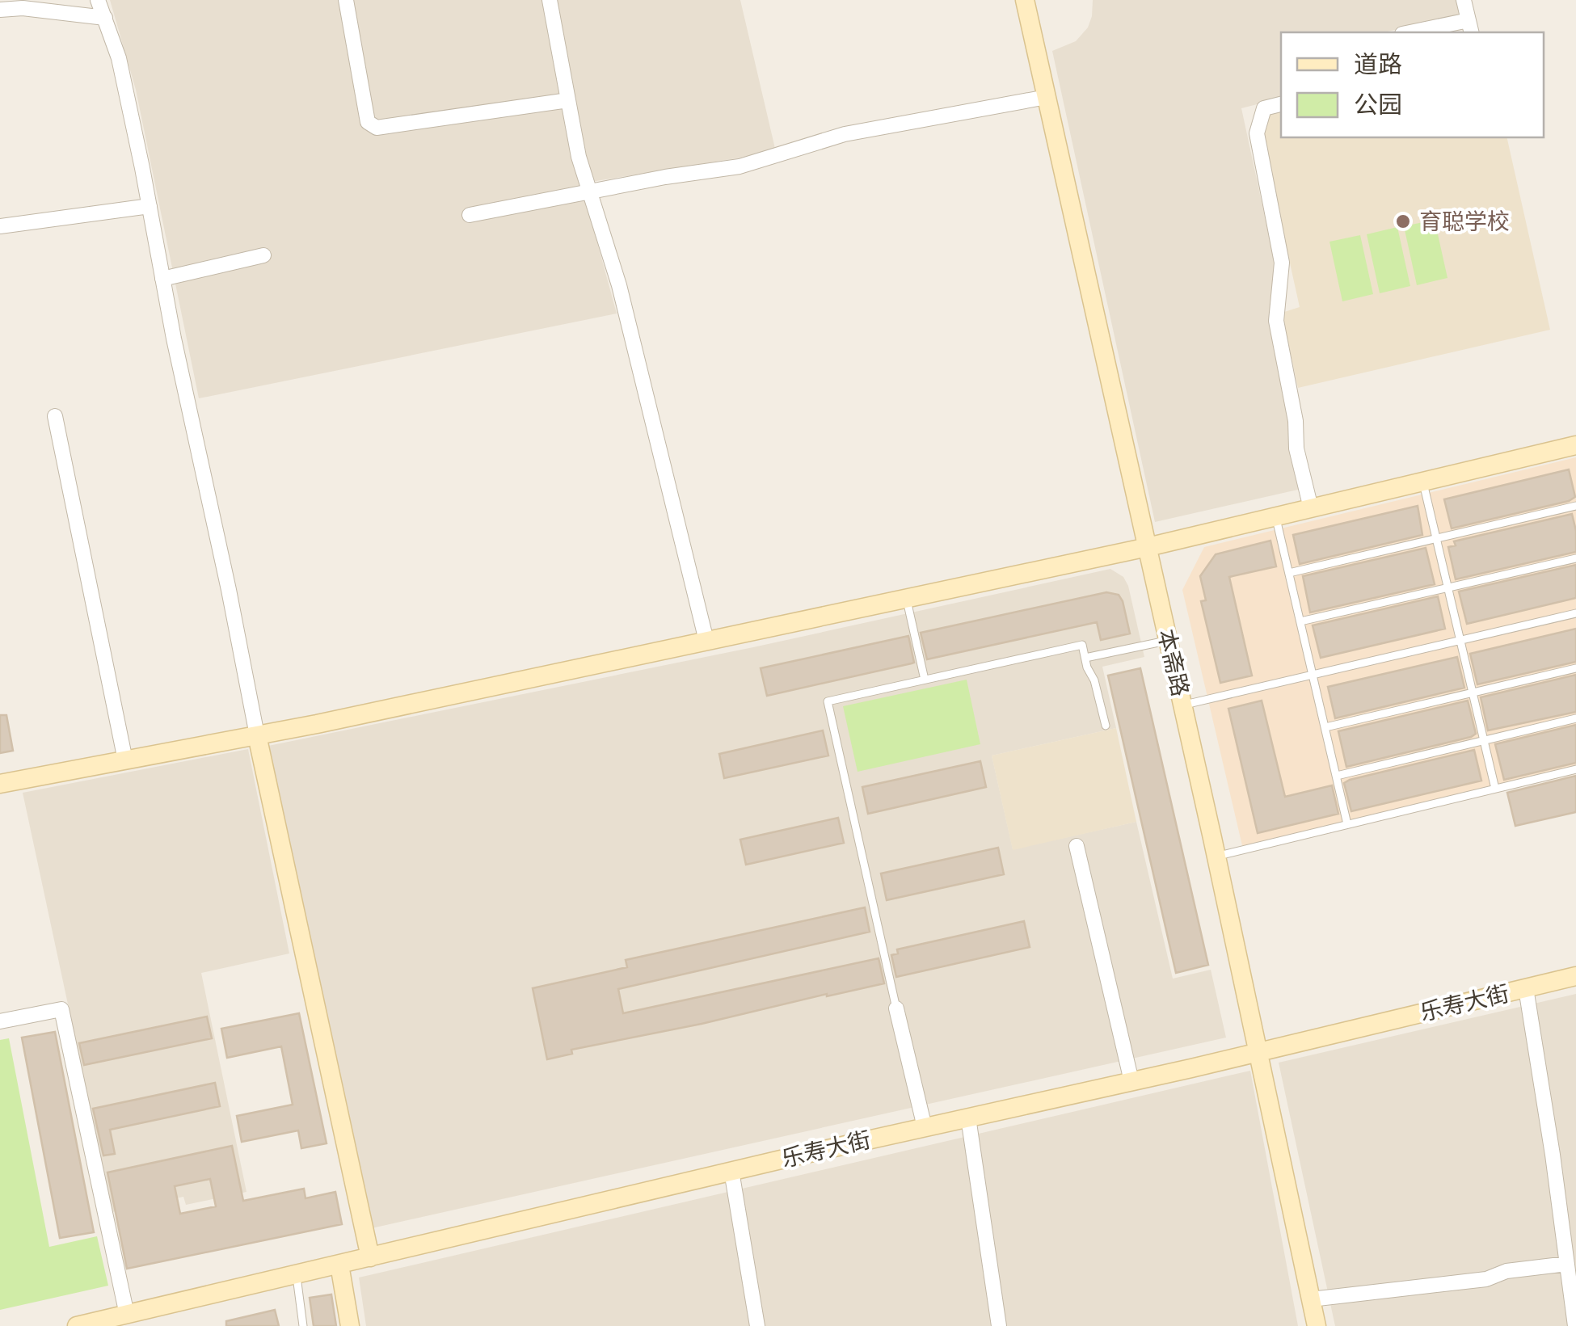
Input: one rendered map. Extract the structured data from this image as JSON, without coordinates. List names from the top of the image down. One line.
{"streets":{"street":["本斋路","乐寿大街"]},"crossings":[["本斋路","乐寿大街"]],"places":["育聪学校"],"legend":["道路","公园"]}
